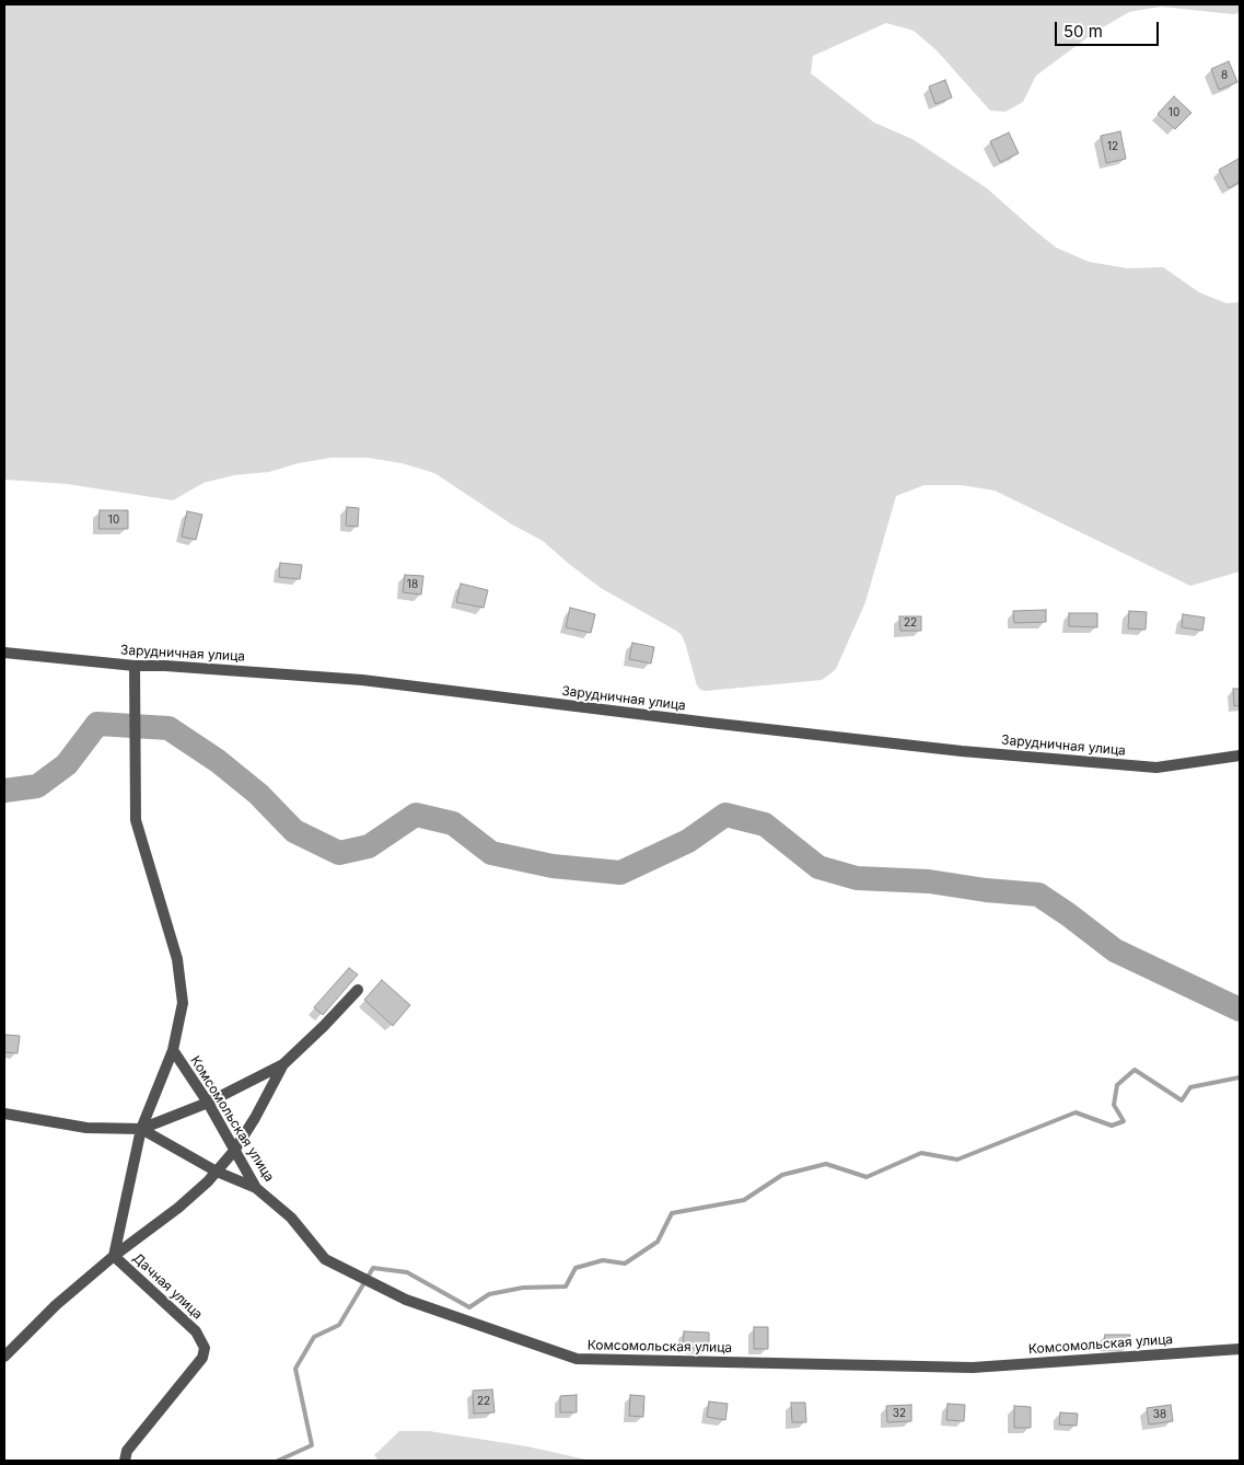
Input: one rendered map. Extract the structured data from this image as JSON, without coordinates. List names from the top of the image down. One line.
{"streets":{"street":["Зарудничная улица","Комсомольская улица","Дачная улица"]},"house_numbers":["8","10","12","10","18","22","22","32","38"],"scale_bar":"50 m"}
